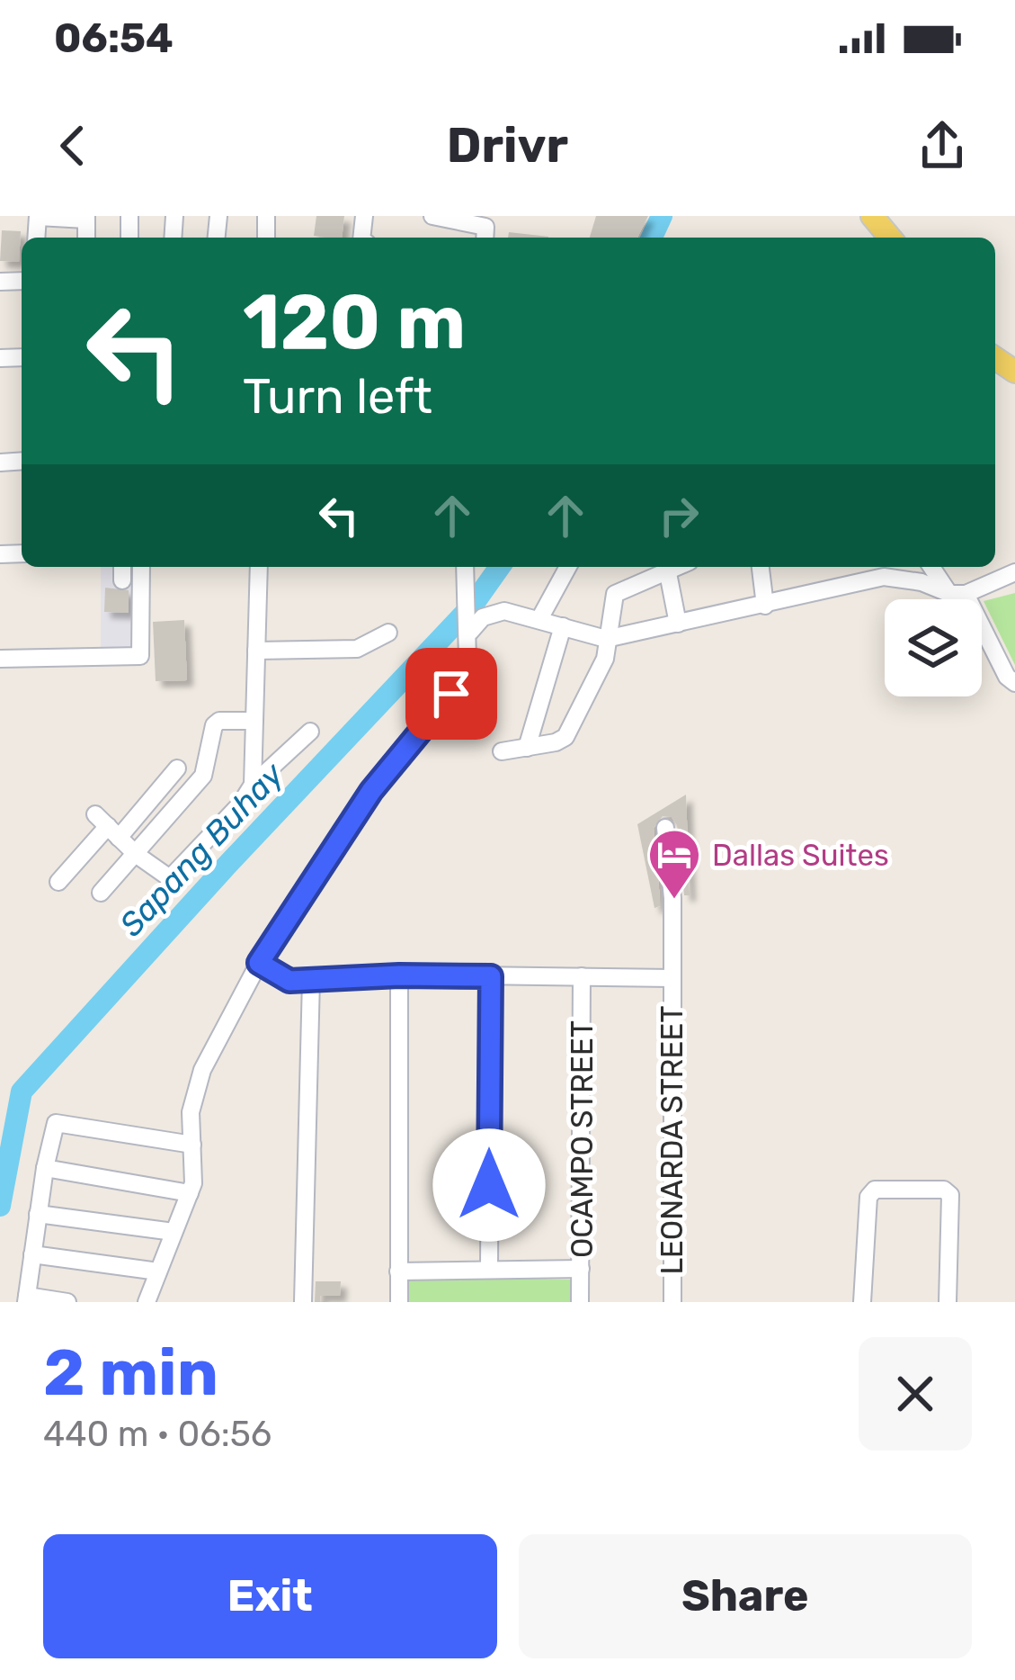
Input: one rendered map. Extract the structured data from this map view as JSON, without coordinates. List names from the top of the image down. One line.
{"streets":{"street":["OCAMPO STREET","LEONARDA STREET"]},"water":["Sapang Buhay"],"places":{"hotel":["Dallas Suites"]},"page":{"status":"06:54","header":"Drivr","turn":["120 m","Turn left"],"heading":["2 min","440 m · 06:56"],"buttons":["Exit","Share"]}}
